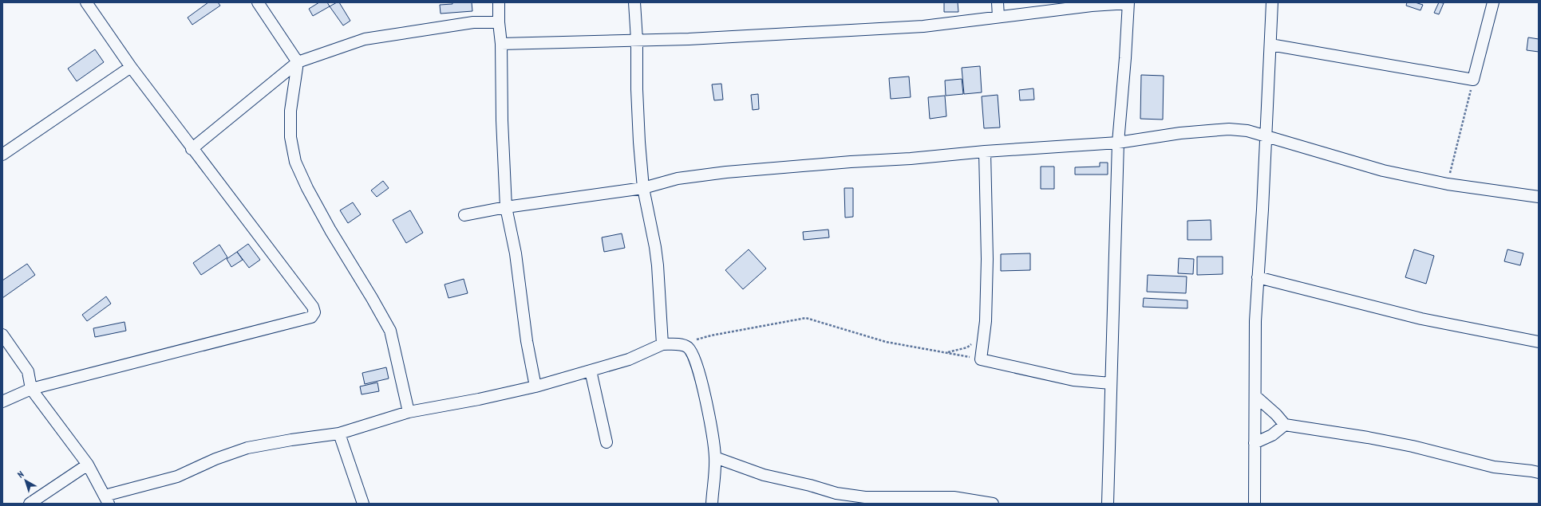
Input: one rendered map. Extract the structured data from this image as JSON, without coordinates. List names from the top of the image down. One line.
{"north":"top left"}
